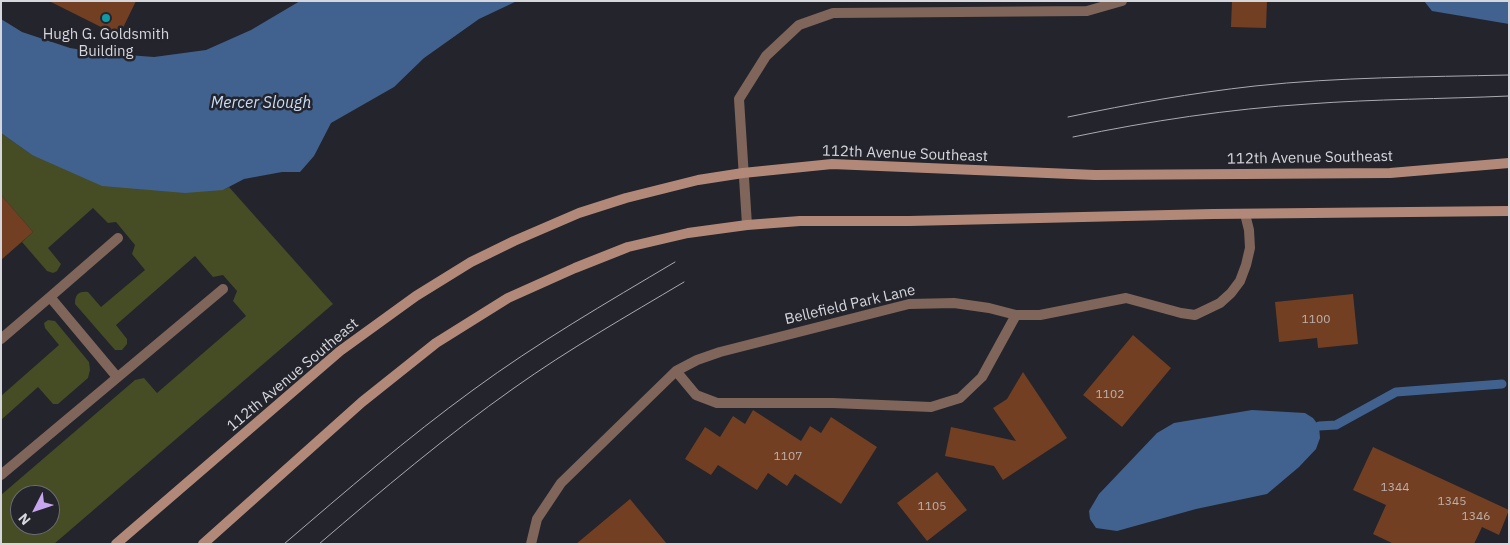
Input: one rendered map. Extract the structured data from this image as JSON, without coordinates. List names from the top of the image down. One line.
{"streets":{"main road":["112th Avenue Southeast"],"street":["Bellefield Park Lane"]},"water":["Mercer Slough"],"places":["Hugh G. Goldsmith Building"],"house_numbers":["1100","1102","1107","1344","1345","1105","1346"],"north":"bottom left"}
